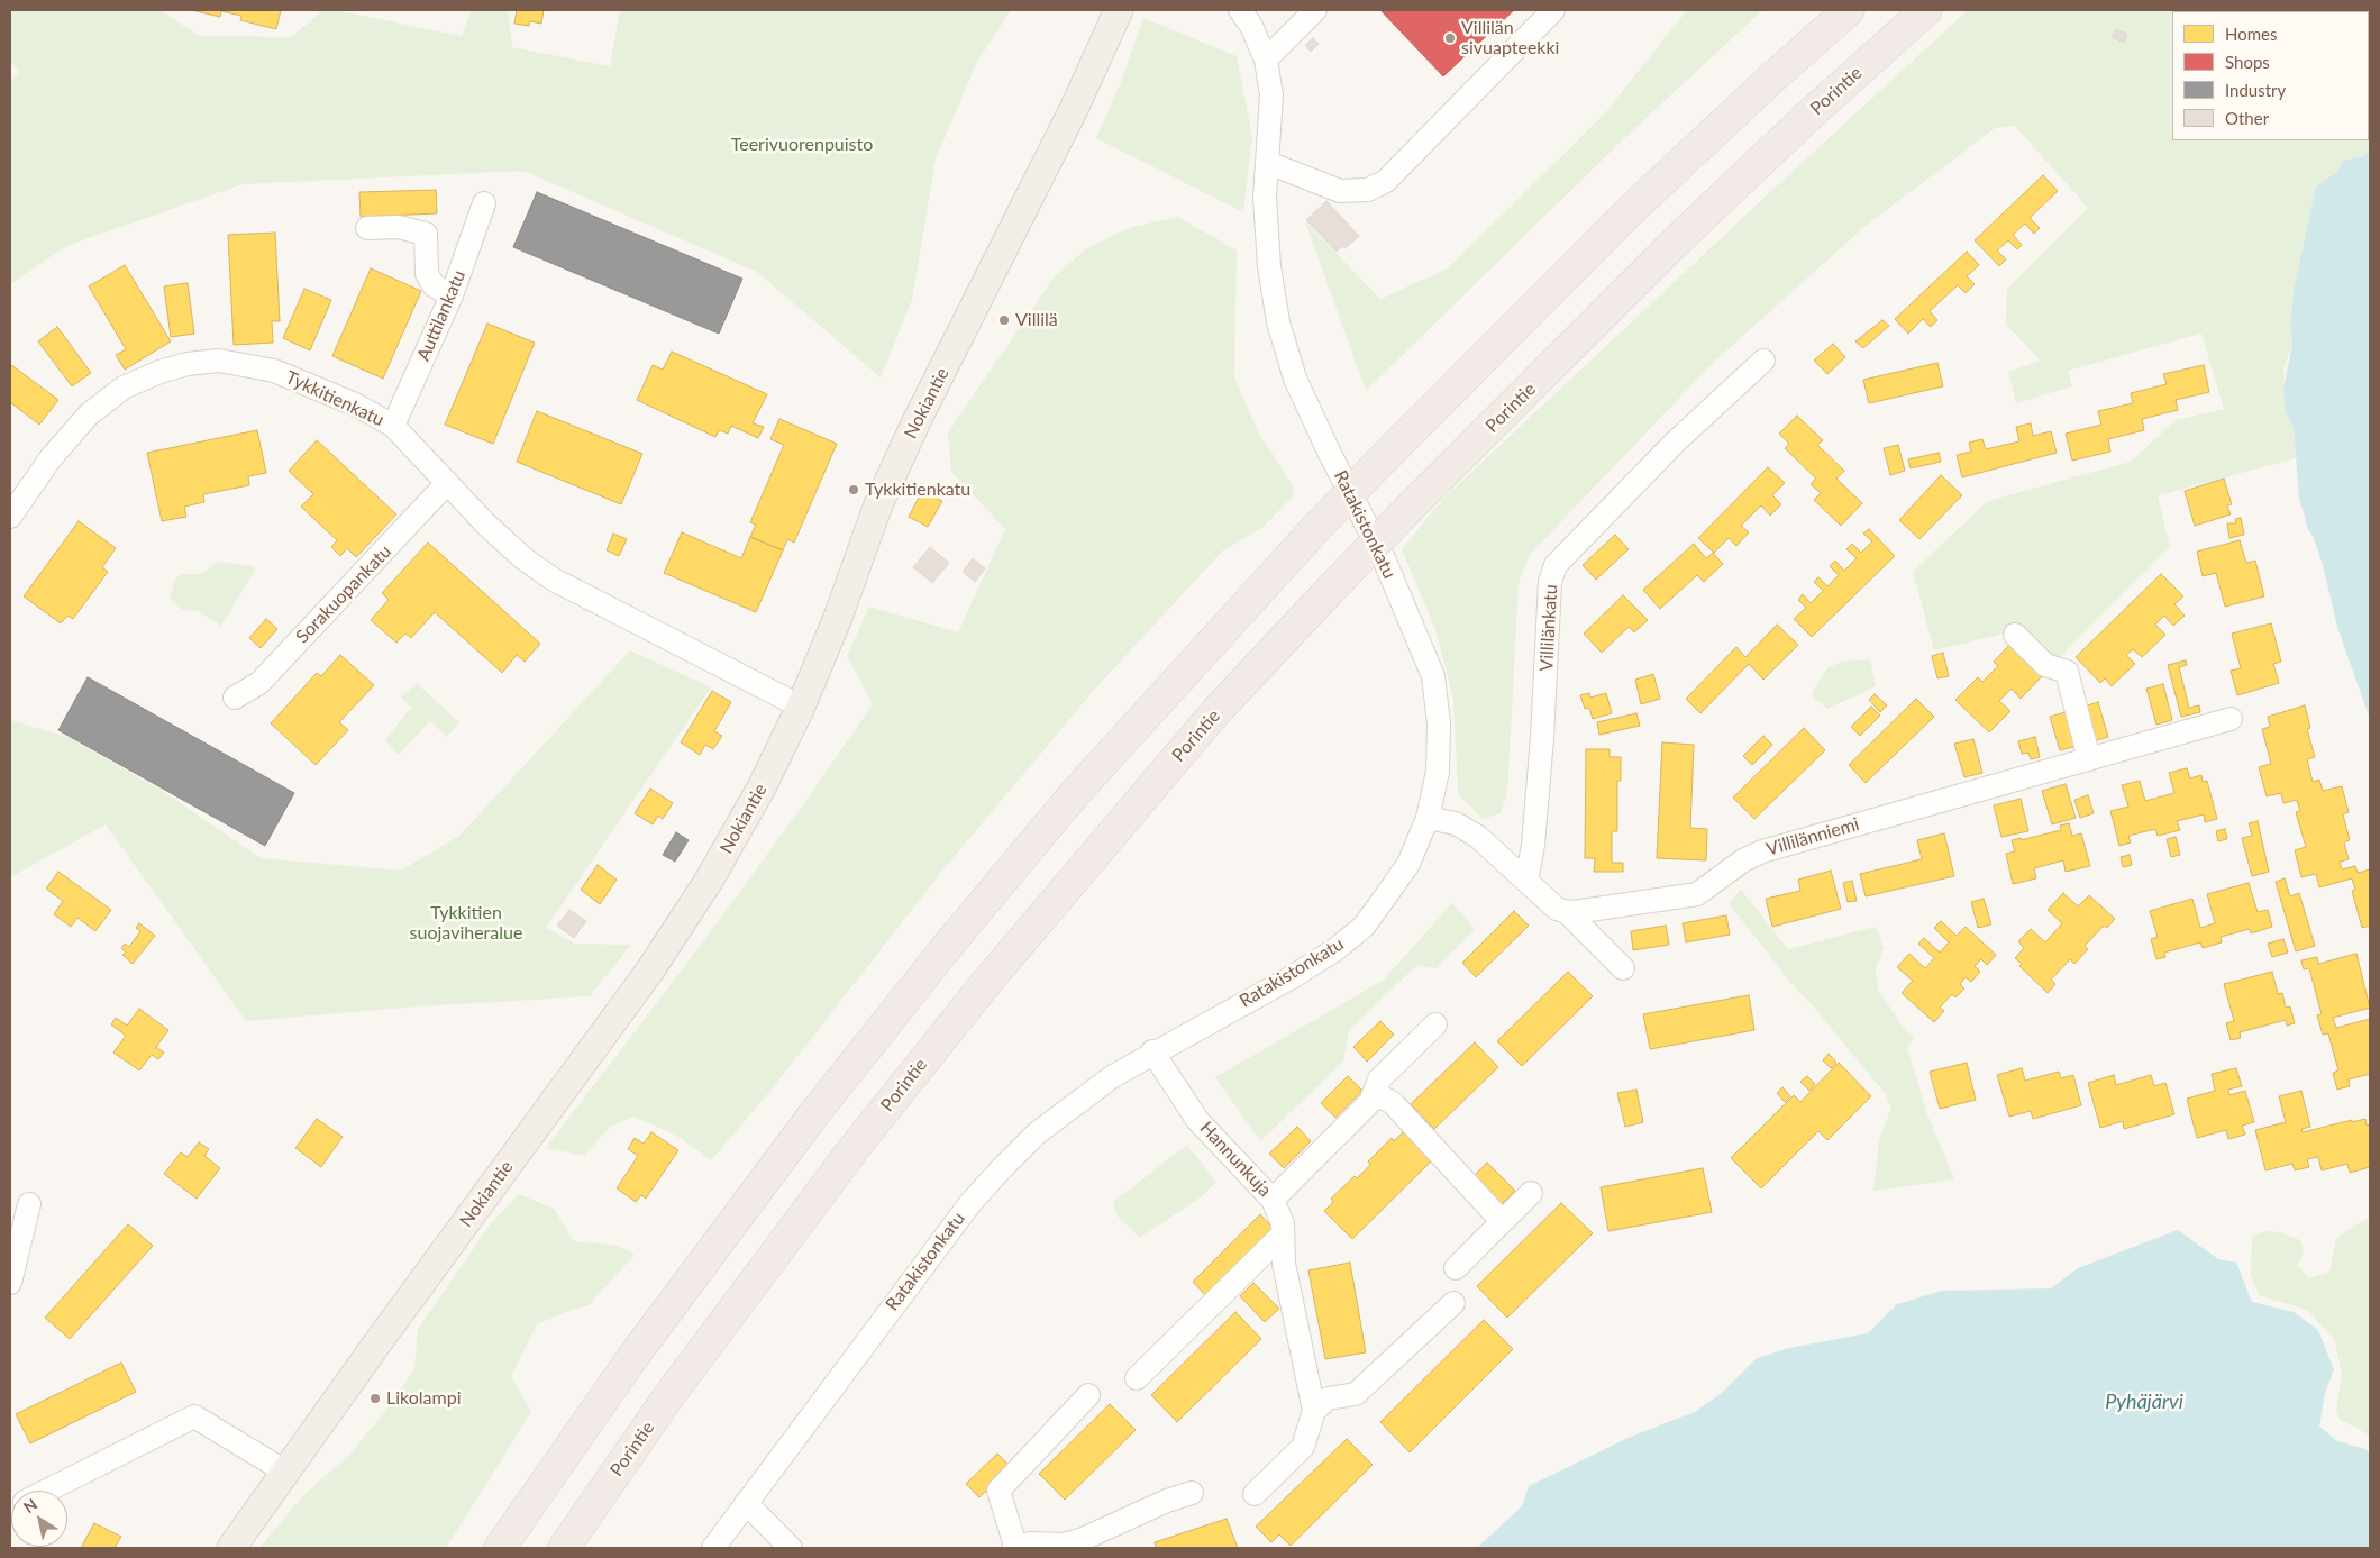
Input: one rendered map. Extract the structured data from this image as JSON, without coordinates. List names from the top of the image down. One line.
{"streets":{"highway":["Porintie"],"main road":["Nokiantie"],"street":["Auttilankatu","Tykkitienkatu","Ratakistonkatu","Sorakuopankatu","Villilänkatu","Villilänniemi","Hannunkuja"]},"crossings":[["Auttilankatu","Tykkitienkatu"],["Tykkitienkatu","Nokiantie"],["Tykkitienkatu","Sorakuopankatu"],["Ratakistonkatu","Hannunkuja"]],"water":["Pyhäjärvi"],"parks":["Teerivuorenpuisto","Tykkitien suojaviheralue"],"places":["Villilän sivuapteekki","Villilä","Tykkitienkatu","Likolampi"],"legend":["Homes","Shops","Industry","Other"],"north":"top left"}
